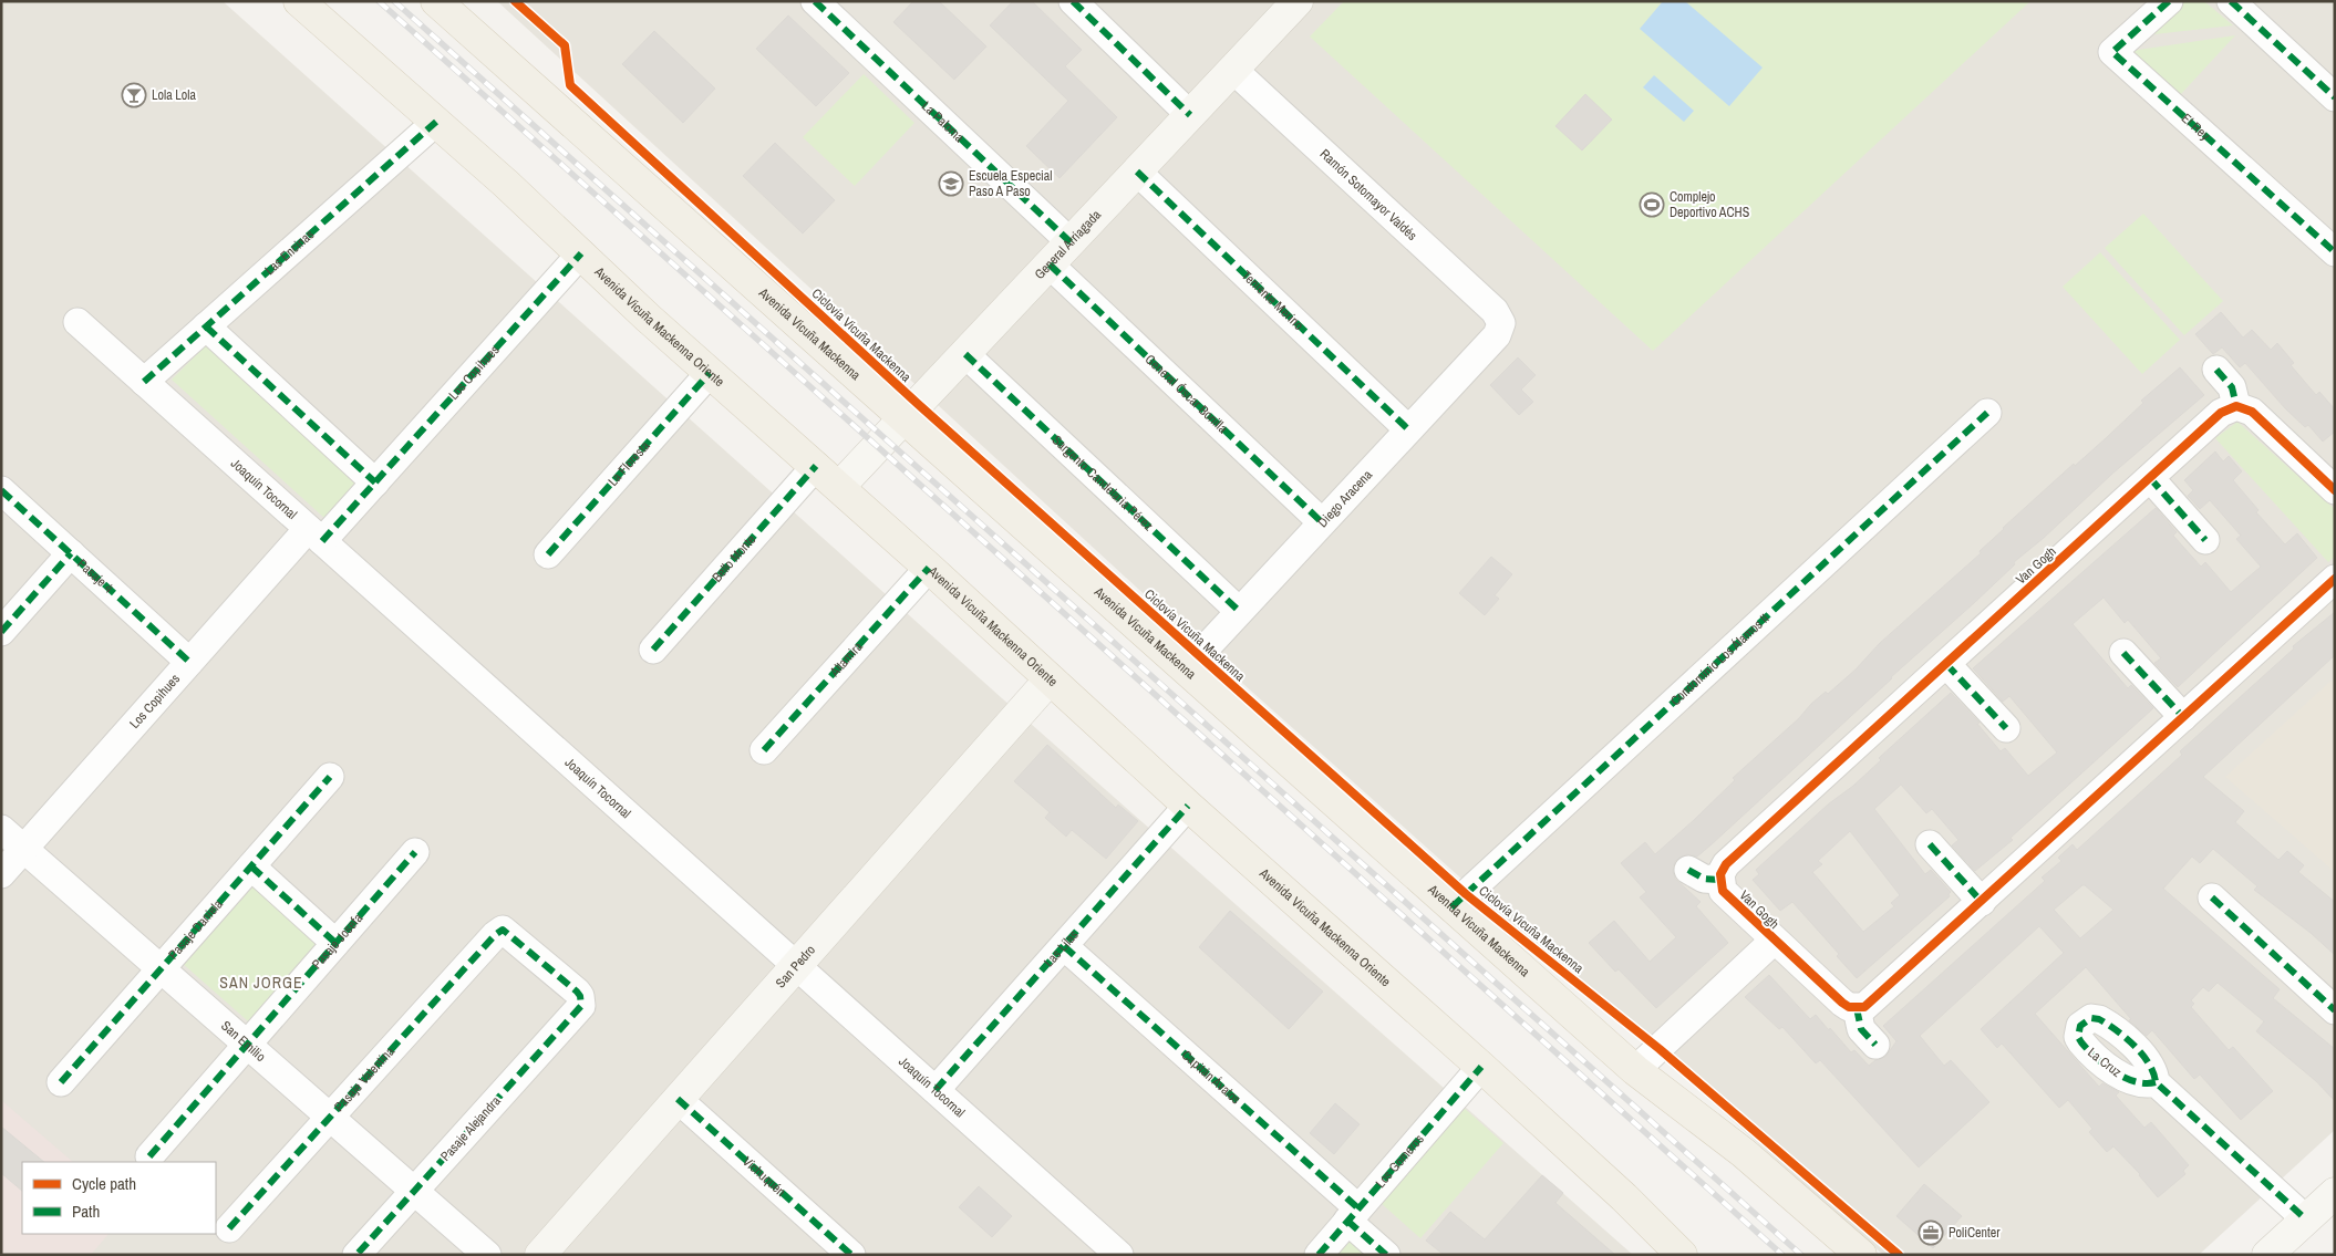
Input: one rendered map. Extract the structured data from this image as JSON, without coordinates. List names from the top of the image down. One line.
{"streets":{"main road":["Avenida Vicuña Mackenna Oriente","Avenida Vicuña Mackenna"],"street":["La Paloma","El Rey","Ramón Sotomayor Valdés","General Arriagada","Las Encinas","Teniente Merino","Los Copihues","General Óscar Bonilla","La Floresta","Sargento Candelaria Pérez","Joaquín Tocornal","Diego Aracena","Bello Monte","Van Gogh","Pasaje 4","Altamira","Condominio Los Álamos II","Pasaje Daniela","Pasaje Josefa","Las Lilas","San Pedro","San Emilio","Capitán Ávalos","Pasaje Valentina","Pasaje Alejandra","Los Gomeros","Vichuquén"],"cycle path":["Ciclovía Vicuña Mackenna"]},"crossings":[["La Paloma","General Arriagada"],["Ramón Sotomayor Valdés","General Arriagada"],["Ramón Sotomayor Valdés","Diego Aracena"],["General Arriagada","Teniente Merino"],["General Arriagada","Avenida Vicuña Mackenna Oriente"],["General Arriagada","Avenida Vicuña Mackenna"],["General Arriagada","General Óscar Bonilla"],["General Arriagada","Sargento Candelaria Pérez"],["Las Encinas","Avenida Vicuña Mackenna Oriente"],["Las Encinas","Joaquín Tocornal"],["Teniente Merino","Diego Aracena"],["Avenida Vicuña Mackenna Oriente","Los Copihues"],["Avenida Vicuña Mackenna Oriente","La Floresta"],["Avenida Vicuña Mackenna Oriente","Bello Monte"],["Avenida Vicuña Mackenna Oriente","Altamira"],["Avenida Vicuña Mackenna Oriente","Las Lilas"],["Avenida Vicuña Mackenna Oriente","San Pedro"],["Avenida Vicuña Mackenna Oriente","Los Gomeros"],["Avenida Vicuña Mackenna","Diego Aracena"],["Avenida Vicuña Mackenna","Van Gogh"],["Avenida Vicuña Mackenna","Condominio Los Álamos II"],["Los Copihues","Joaquín Tocornal"],["Los Copihues","Pasaje 4"],["Los Copihues","San Emilio"],["General Óscar Bonilla","Diego Aracena"],["Sargento Candelaria Pérez","Diego Aracena"],["Joaquín Tocornal","Las Lilas"],["Joaquín Tocornal","San Pedro"],["Pasaje Daniela","San Emilio"],["Pasaje Josefa","San Emilio"],["Las Lilas","Capitán Ávalos"],["San Pedro","Vichuquén"],["San Emilio","Pasaje Valentina"],["San Emilio","Pasaje Alejandra"],["Capitán Ávalos","Los Gomeros"],["Pasaje Valentina","Pasaje Alejandra"]],"districts":["SAN JORGE"],"places":{"bar":["Lola Lola"],"school or university":["Escuela Especial Paso A Paso"],"sports":["Complejo Deportivo ACHS"],"office":["PoliCenter"]},"legend":["Cycle path","Path"]}
